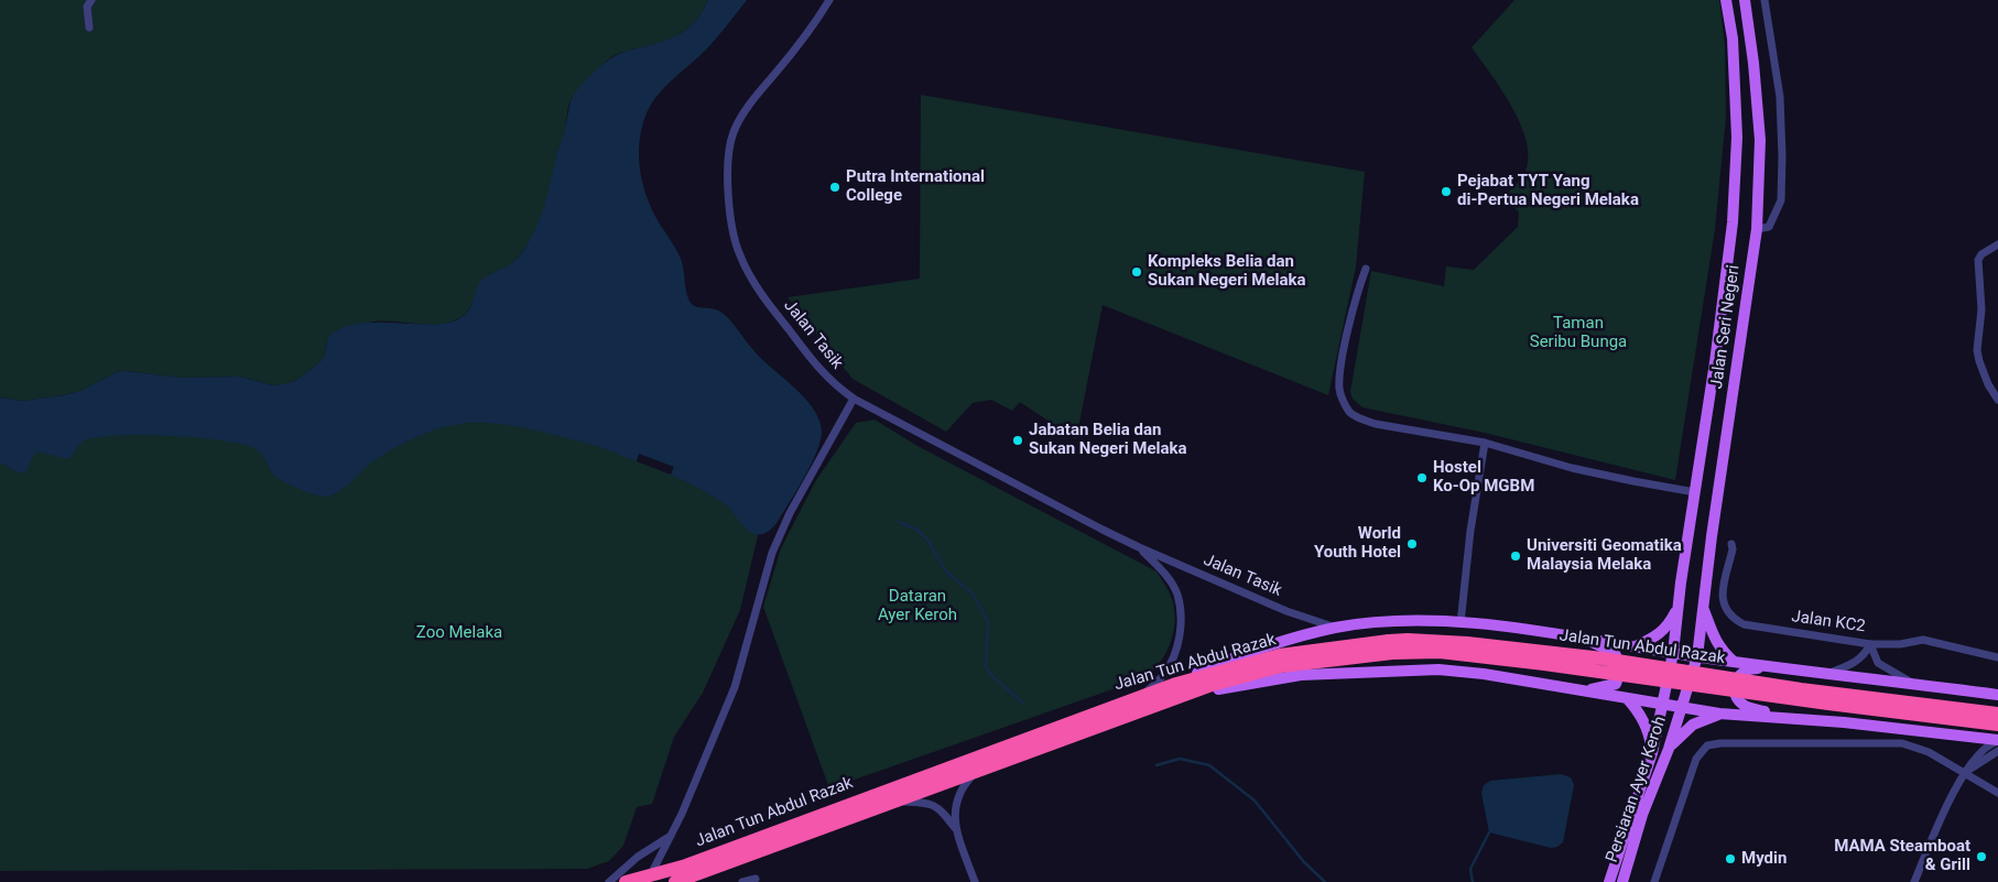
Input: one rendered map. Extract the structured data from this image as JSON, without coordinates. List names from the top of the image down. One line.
{"streets":{"highway":["Jalan Tun Abdul Razak"],"main road":["Jalan Seri Negeri","Persiaran Ayer Keroh"],"street":["Jalan Tasik","Jalan KC2"]},"crossings":[["Jalan Seri Negeri","Persiaran Ayer Keroh"],["Jalan Tasik","Jalan Tun Abdul Razak"]],"parks":["Taman Seribu Bunga","Dataran Ayer Keroh","Zoo Melaka"],"places":["Putra International College","Pejabat TYT Yang di-Pertua Negeri Melaka","Kompleks Belia dan Sukan Negeri Melaka","Jabatan Belia dan Sukan Negeri Melaka","Hostel Ko-Op MGBM","World Youth Hotel","Universiti Geomatika Malaysia Melaka","MAMA Steamboat & Grill","Mydin"]}
